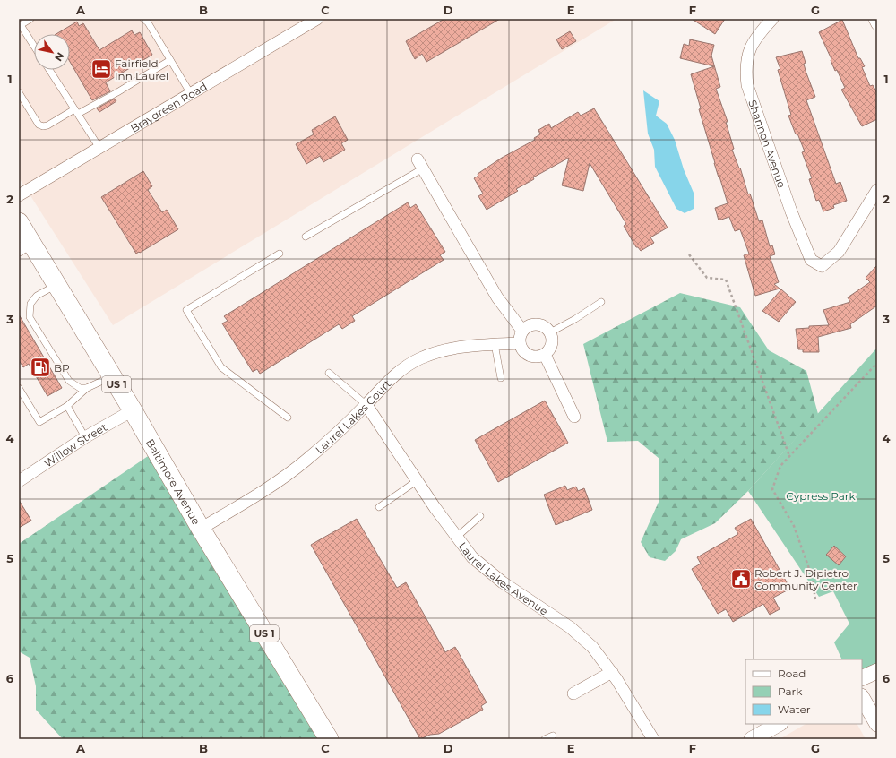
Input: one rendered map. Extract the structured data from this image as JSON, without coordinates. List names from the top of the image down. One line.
{"streets":{"main road":["US 1","Baltimore Avenue"],"street":["Braygreen Road","Shannon Avenue","Laurel Lakes Court","Willow Street","Laurel Lakes Avenue"]},"crossings":[["Laurel Lakes Court","Baltimore Avenue"],["Laurel Lakes Court","Laurel Lakes Avenue"],["Willow Street","Baltimore Avenue"]],"parks":["Cypress Park"],"places":{"hotel":["Fairfield Inn Laurel"],"fuel station":["BP"],"public building":["Robert J. Dipietro Community Center"]},"legend":["Road","Park","Water"],"north":"bottom right","grid":{"columns":["A","B","C","D","E","F","G"],"rows":["1","2","3","4","5","6"]}}
